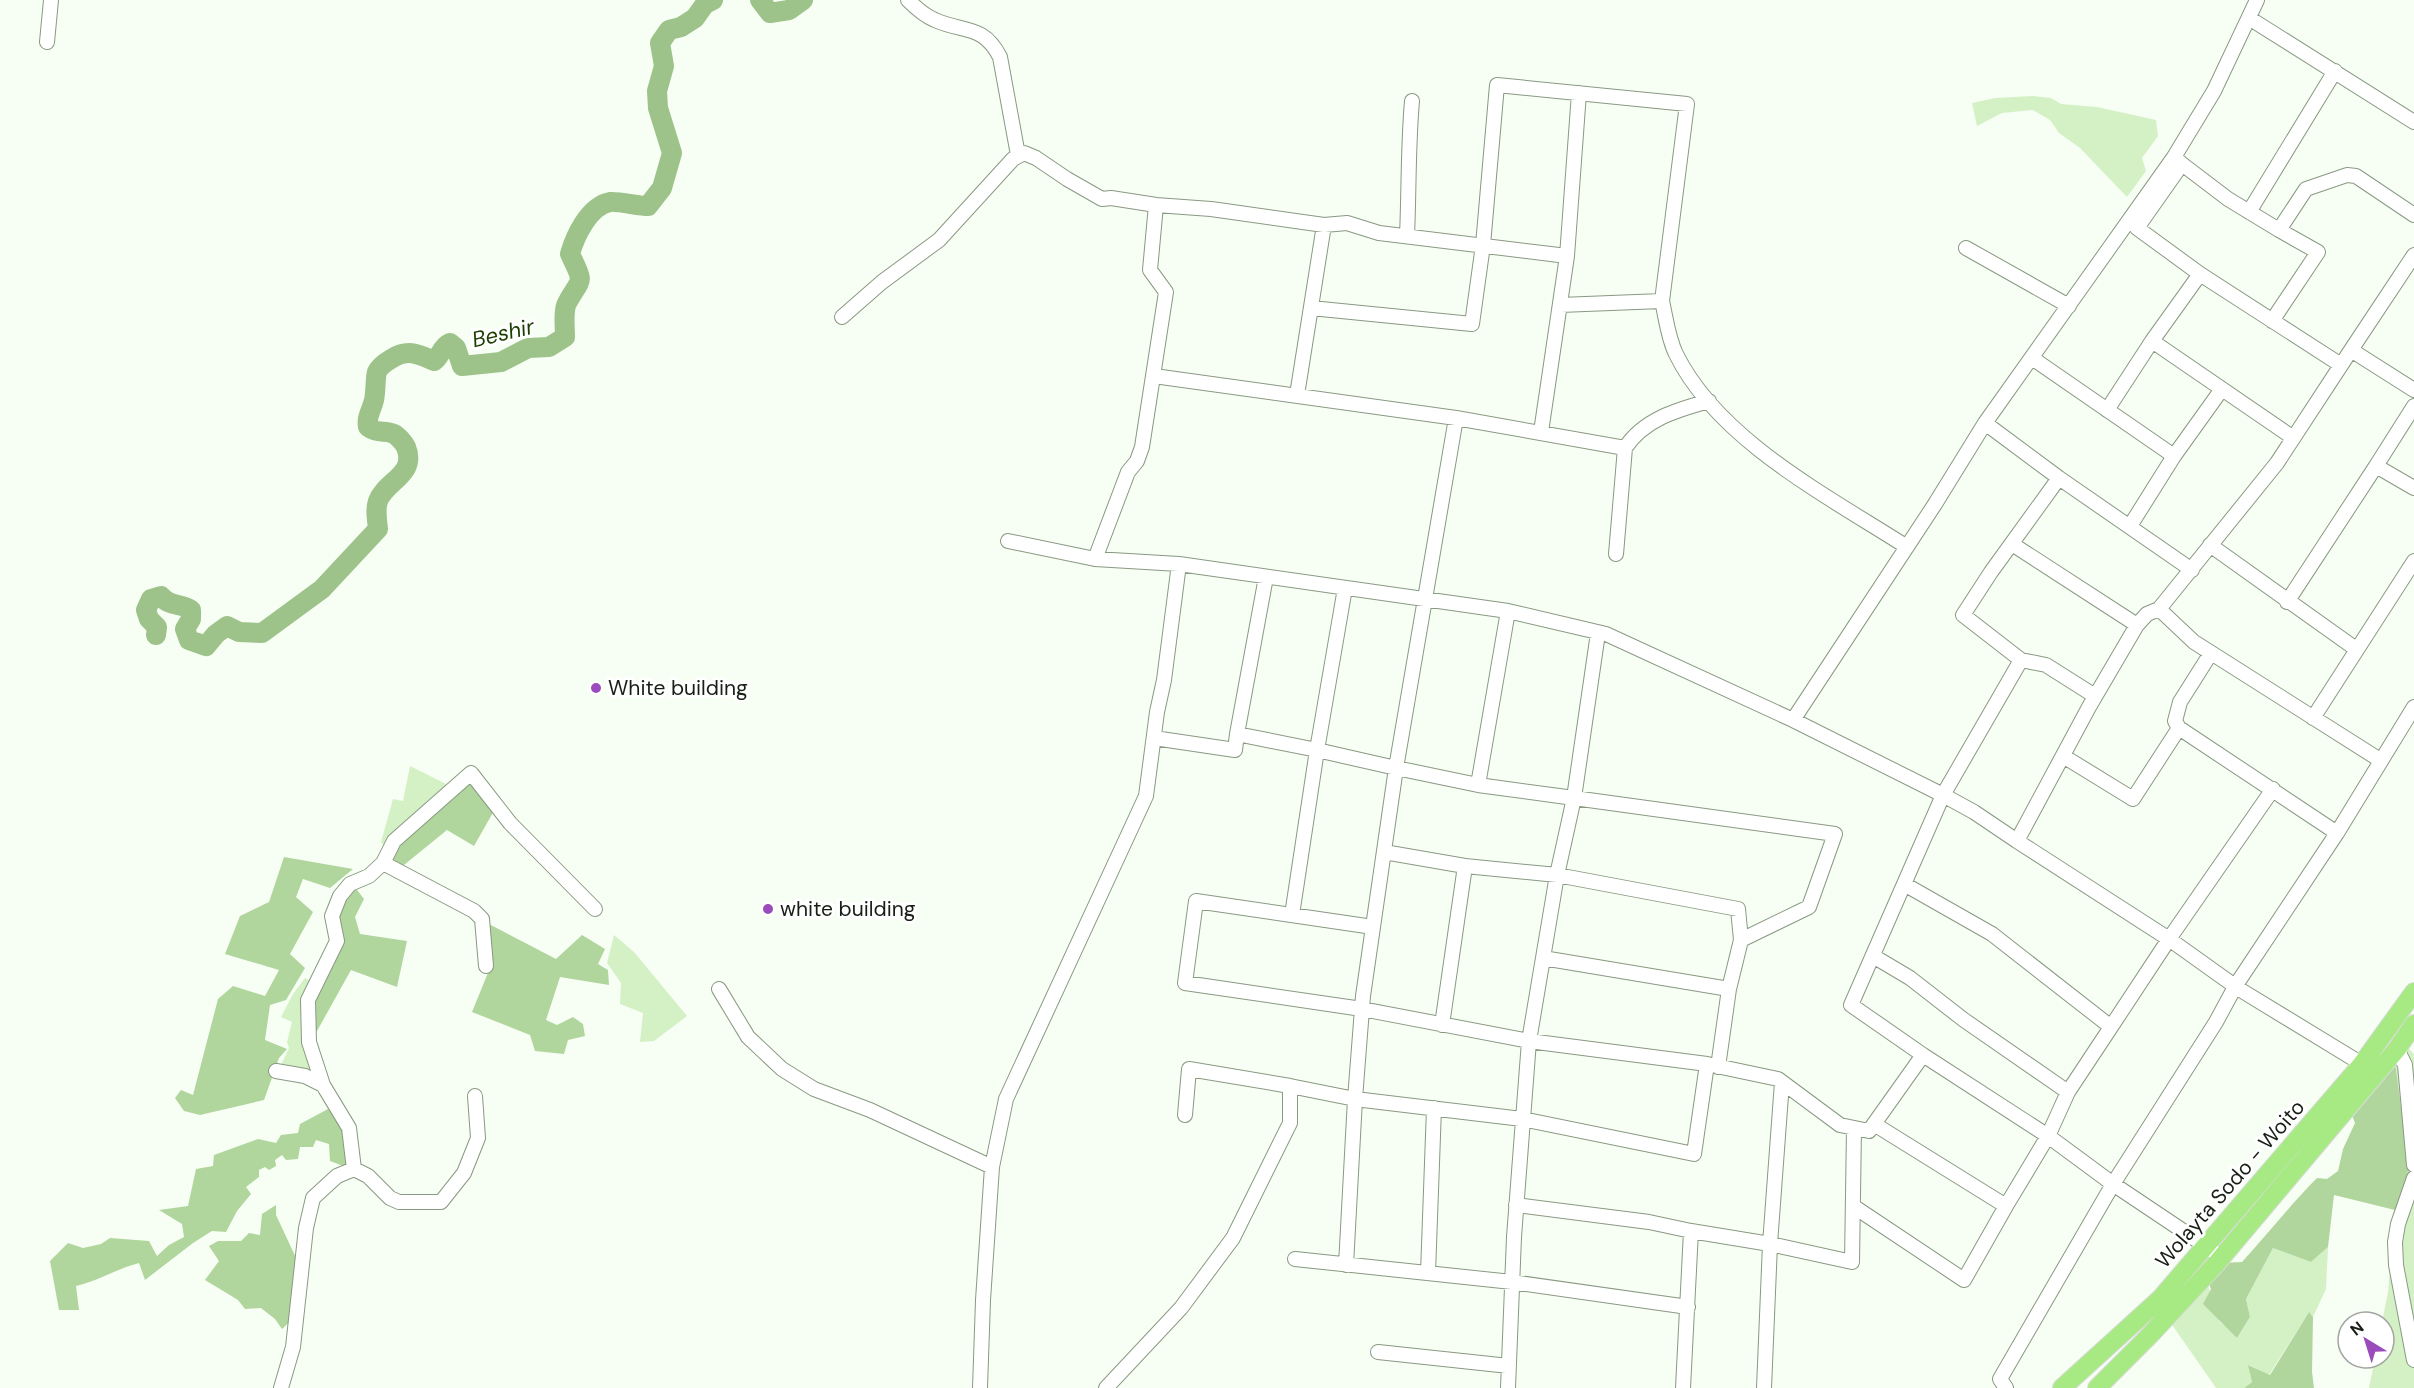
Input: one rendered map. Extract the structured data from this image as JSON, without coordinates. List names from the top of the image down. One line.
{"streets":{"highway":["Wolayta Sodo - Woito"]},"water":["Beshir"],"places":["White building","white building"],"north":"top left"}
